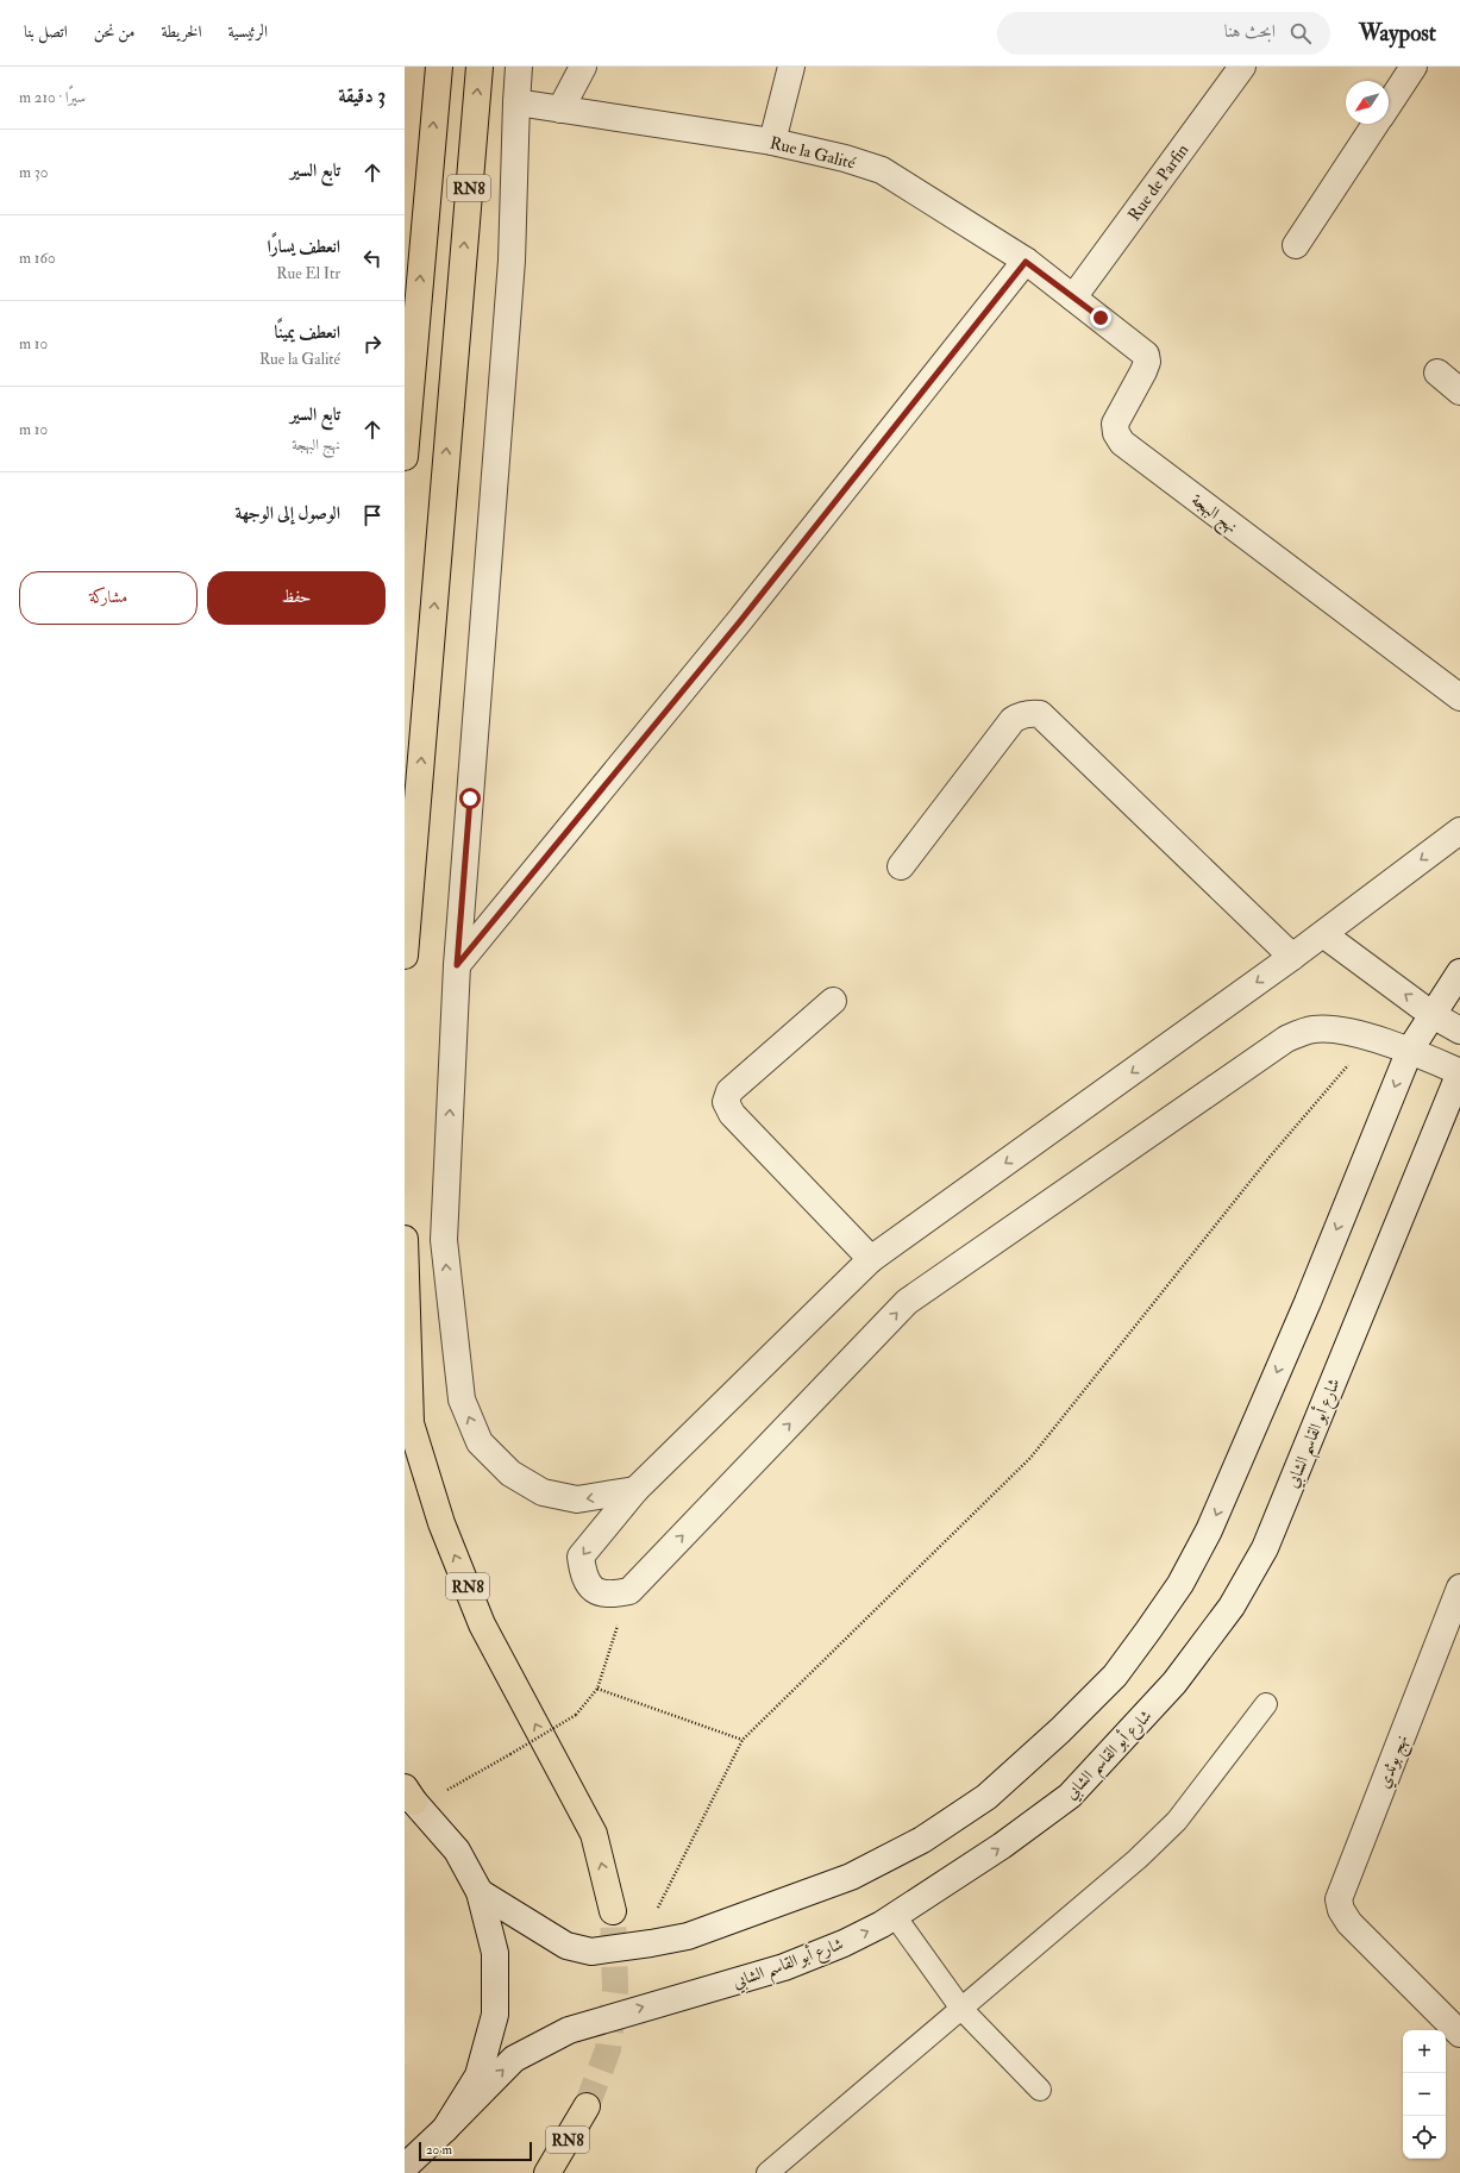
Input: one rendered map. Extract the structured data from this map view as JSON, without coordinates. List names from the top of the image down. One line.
{"streets":{"highway":["RN8"],"street":["Rue la Galité","Rue de Parfin","نهج البهجة","شارع أبو القاسم الشابي","نهج بوثدي"]},"crossings":[["Rue la Galité","Rue de Parfin"],["Rue la Galité","نهج البهجة"],["Rue de Parfin","نهج البهجة"]],"scale_bar":"20 m","north":"bottom left","page":{"header":"Waypost","search":"ابحث هنا","nav":["الرئيسية","الخريطة","من نحن","اتصل بنا"],"heading":["3 دقيقة","سيرًا · 210 m"],"list":[["تابع السير","30 m"],["انعطف يسارًا","Rue El Itr","160 m"],["انعطف يمينًا","Rue la Galité","10 m"],["تابع السير","نهج البهجة","10 m"],"الوصول إلى الوجهة"],"buttons":["حفظ","مشاركة"],"map_buttons":["+","−"],"scale":"20 m"}}
